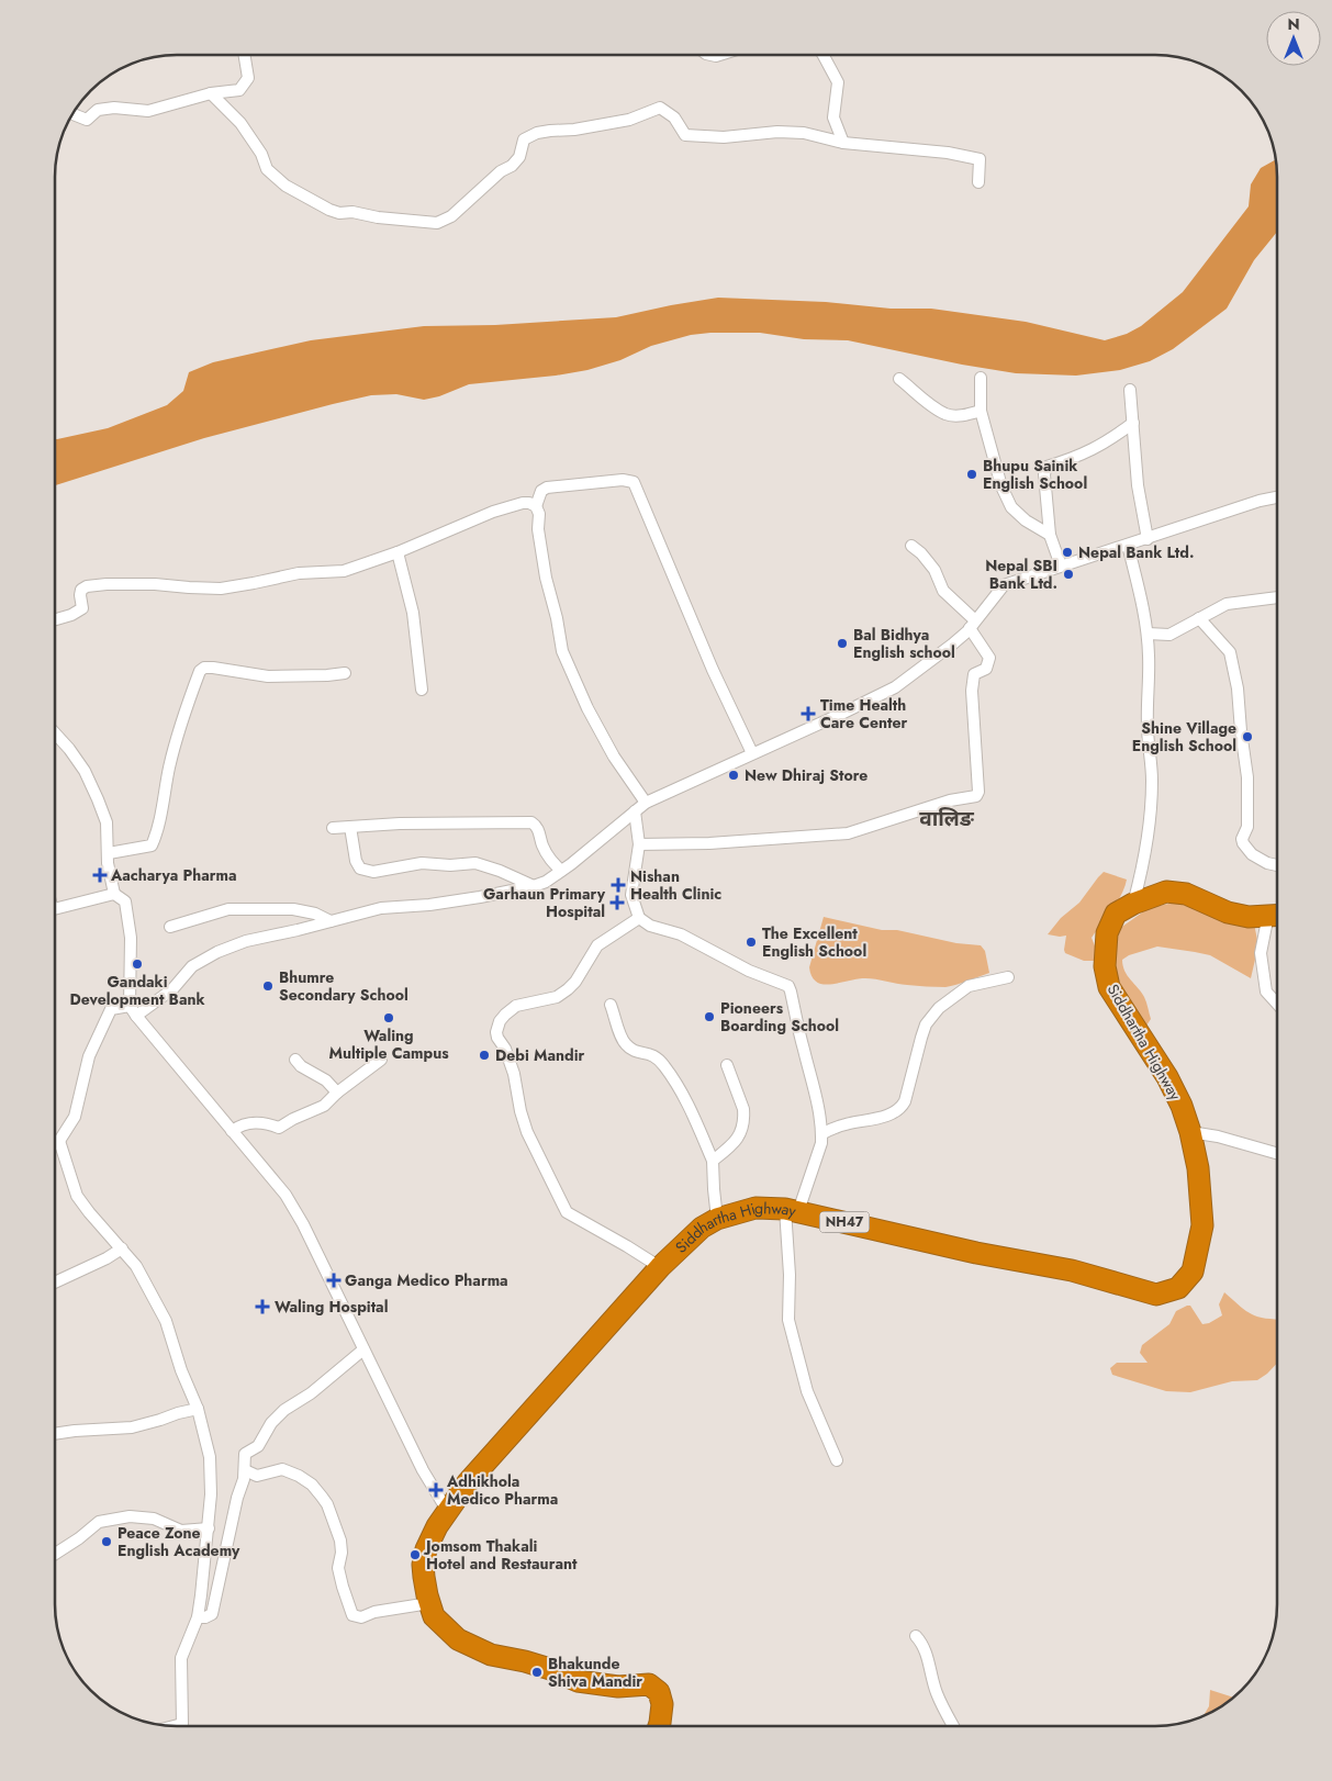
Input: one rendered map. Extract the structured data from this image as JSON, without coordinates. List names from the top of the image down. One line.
{"streets":{"highway":["Siddhartha Highway","NH47"]},"districts":["वालिङ"],"places":{"other":["Bhupu Sainik English School","Nepal Bank Ltd.","Nepal SBI Bank Ltd.","Bal Bidhya English school","Shine Village English School","New Dhiraj Store","The Excellent English School","Gandaki Development Bank","Bhumre Secondary School","Pioneers Boarding School","Waling Multiple Campus","Debi Mandir","Peace Zone English Academy","Jomsom Thakali Hotel and Restaurant","Bhakunde Shiva Mandir"],"health":["Time Health Care Center","Aacharya Pharma","Nishan Health Clinic","Garhaun Primary Hospital","Ganga Medico Pharma","Waling Hospital","Adhikhola Medico Pharma"]},"north":"top"}
